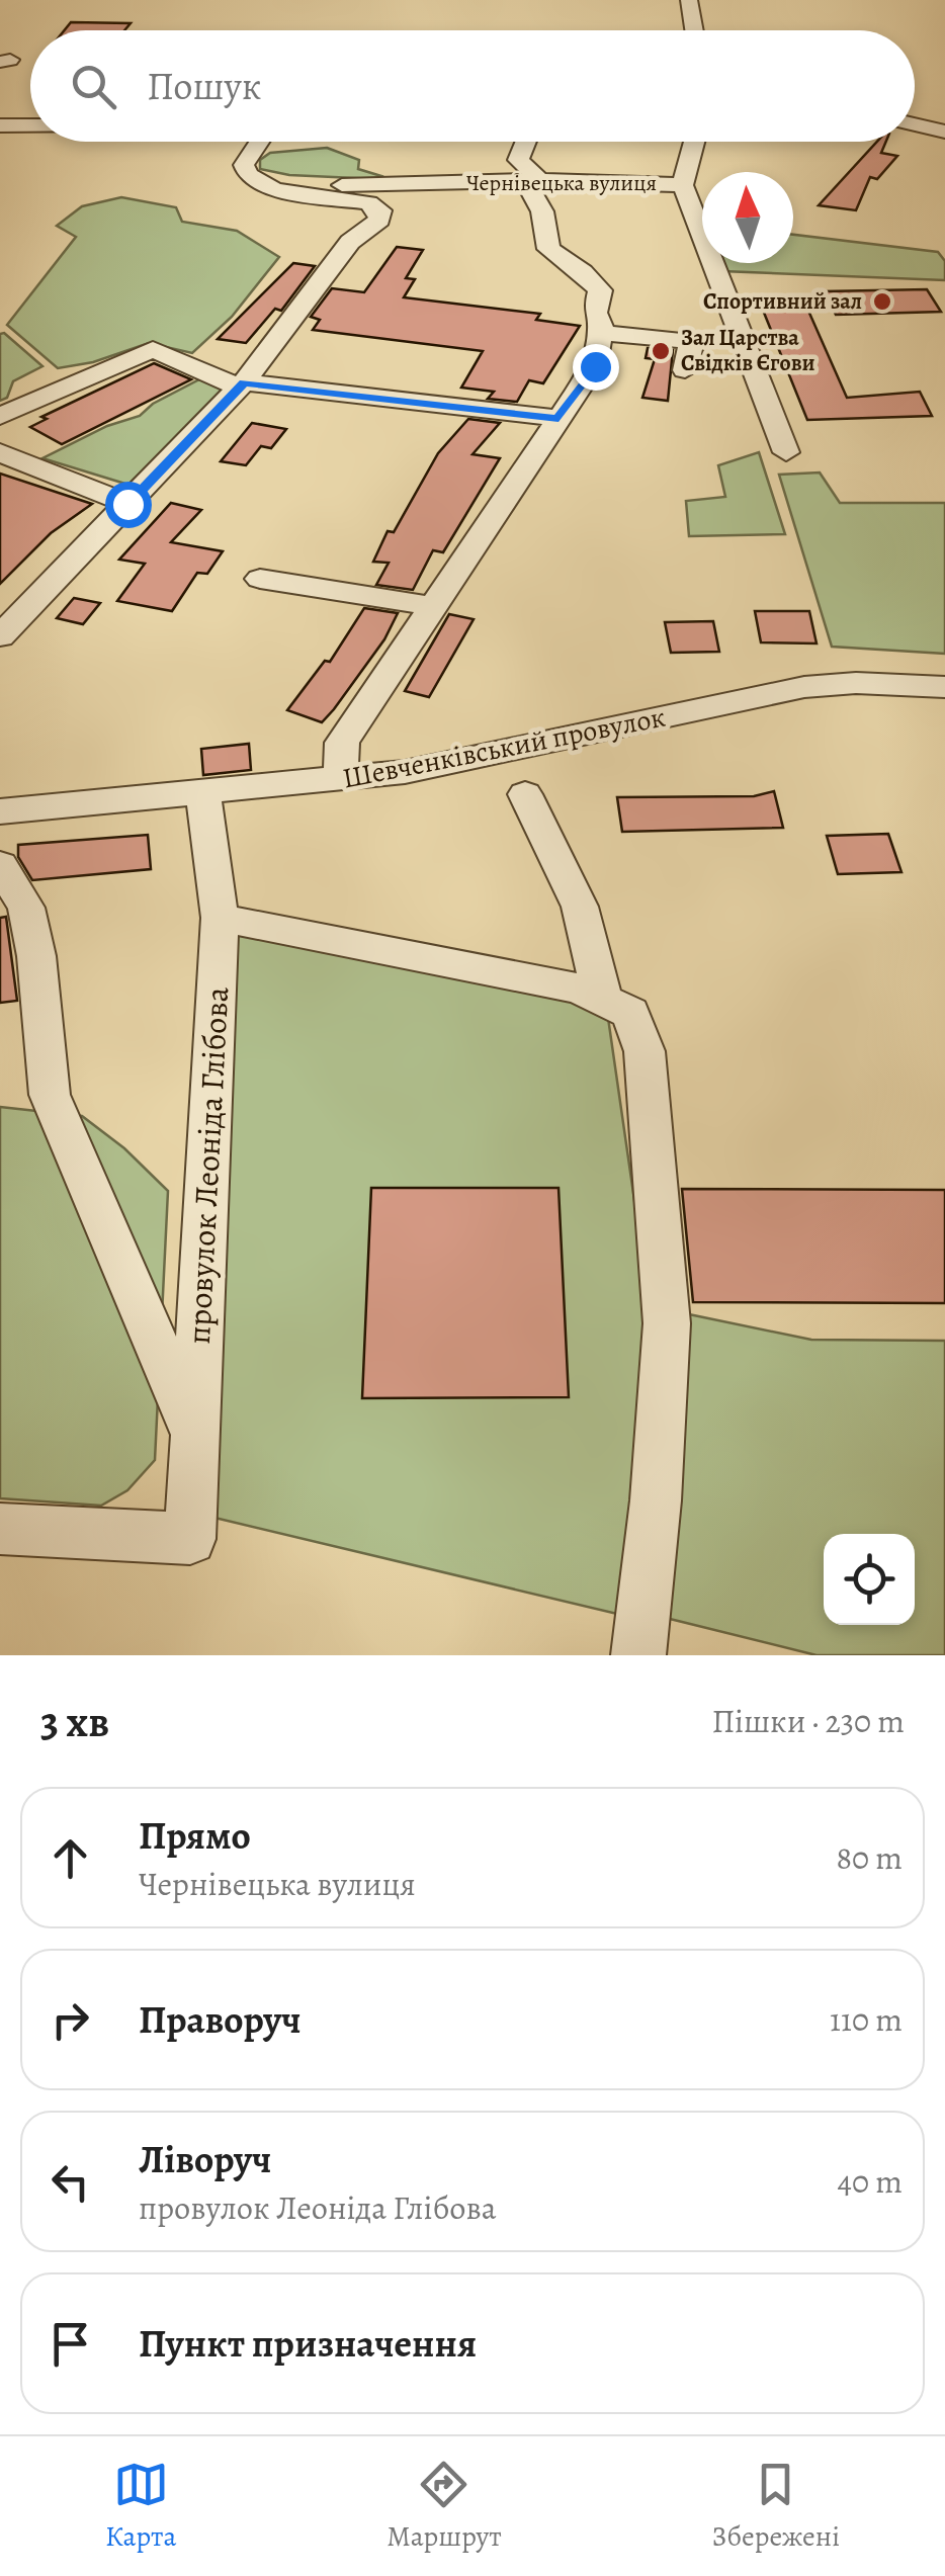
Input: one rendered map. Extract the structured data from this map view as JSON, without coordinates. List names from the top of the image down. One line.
{"streets":{"street":["Чернівецька вулиця","Шевченківський провулок","провулок Леоніда Глібова"]},"crossings":[["Шевченківський провулок","провулок Леоніда Глібова"]],"places":["Спортивний зал","Зал Царства Свідків Єгови"],"north":"top","page":{"search":"Пошук","heading":["3 хв","Пішки · 230 m"],"list":[["Прямо","Чернівецька вулиця","80 m"],["Праворуч","110 m"],["Ліворуч","провулок Леоніда Глібова","40 m"],"Пункт призначення"],"nav":["Карта","Маршрут","Збережені"]}}
